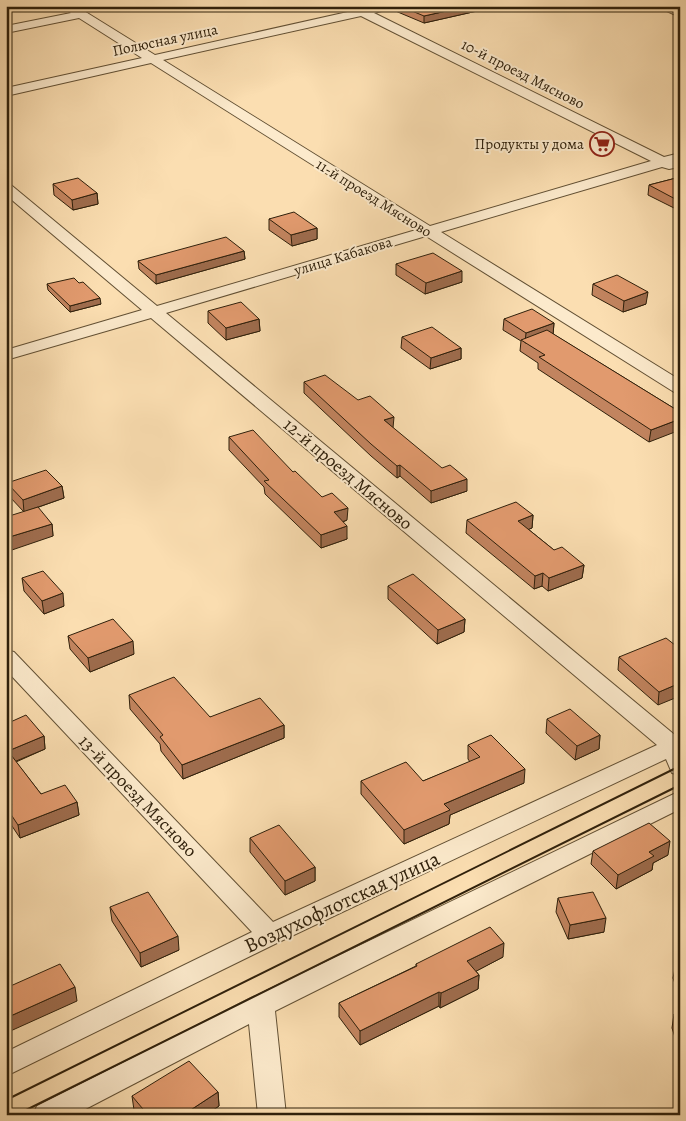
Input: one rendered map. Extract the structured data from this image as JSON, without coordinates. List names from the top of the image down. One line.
{"streets":{"street":["Полюсная улица","10-й проезд Мясново","11-й проезд Мясново","улица Кабакова","12-й проезд Мясново","13-й проезд Мясново","Воздухофлотская улица"]},"crossings":[["Полюсная улица","10-й проезд Мясново"],["Полюсная улица","11-й проезд Мясново"],["10-й проезд Мясново","улица Кабакова"],["11-й проезд Мясново","улица Кабакова"],["улица Кабакова","12-й проезд Мясново"],["12-й проезд Мясново","Воздухофлотская улица"],["13-й проезд Мясново","Воздухофлотская улица"]],"places":{"supermarket":["Продукты у дома"]}}
